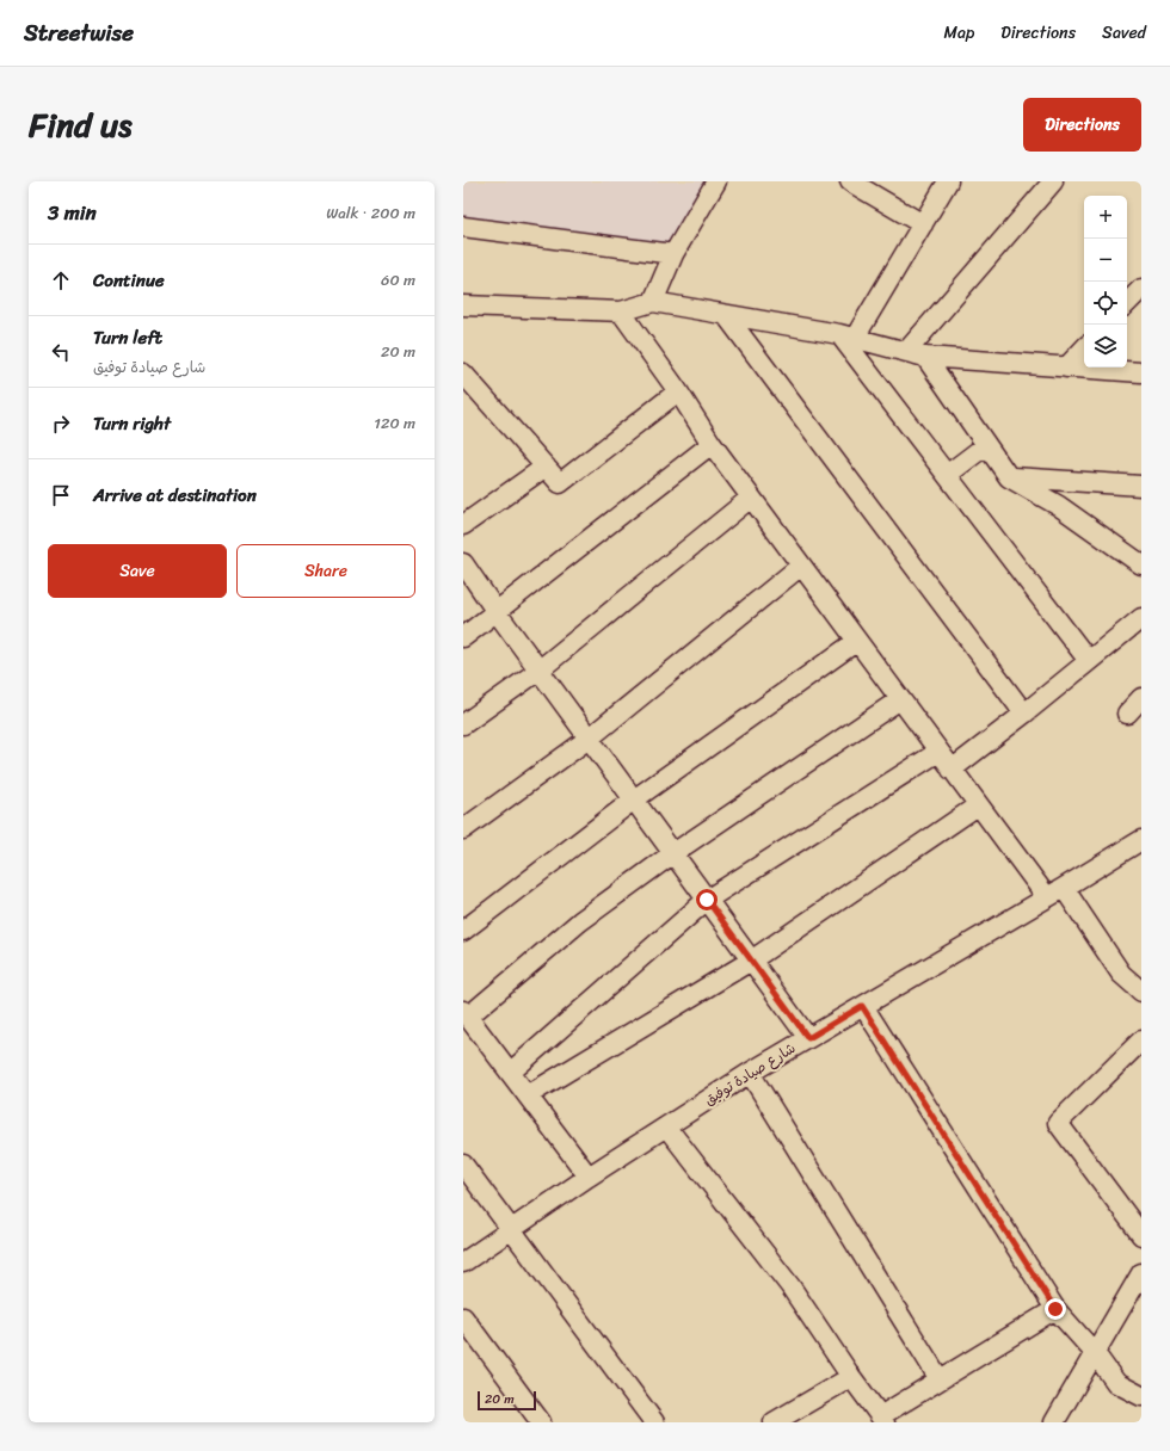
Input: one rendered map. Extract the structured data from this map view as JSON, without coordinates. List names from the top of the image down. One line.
{"streets":{"street":["شارع صيادة توفيق"]},"scale_bar":"20 m","page":{"header":"Streetwise","nav":["Map","Directions","Saved"],"title":"Find us","buttons":["Directions",["Save","Share"]],"heading":["3 min","Walk · 200 m"],"map_buttons":["+","−"],"list":[["Continue","60 m"],["Turn left","شارع صيادة توفيق","20 m"],["Turn right","120 m"],"Arrive at destination"],"scale":"20 m"}}
